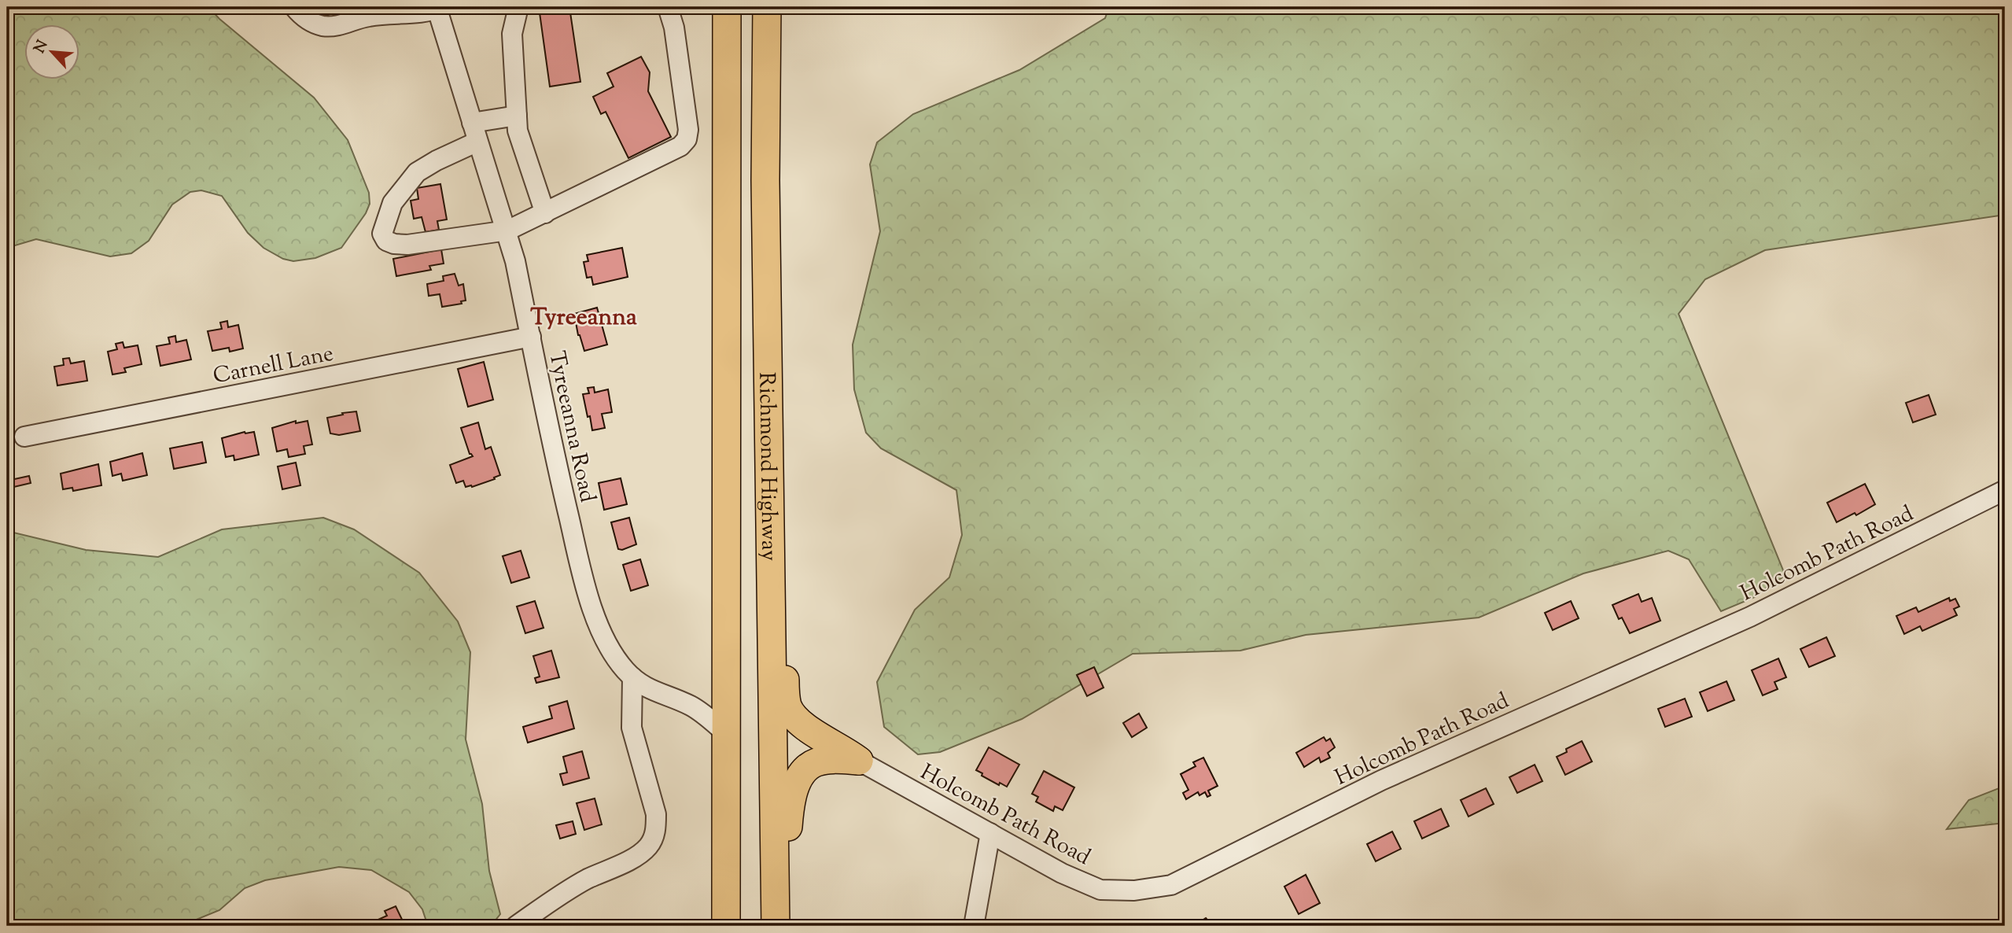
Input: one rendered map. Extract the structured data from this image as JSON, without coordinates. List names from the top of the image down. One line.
{"streets":{"highway":["Richmond Highway"],"street":["Carnell Lane","Tyreeanna Road","Holcomb Path Road"]},"crossings":[["Carnell Lane","Tyreeanna Road"],["Tyreeanna Road","Richmond Highway"]],"districts":["Tyreeanna"],"north":"top left"}
